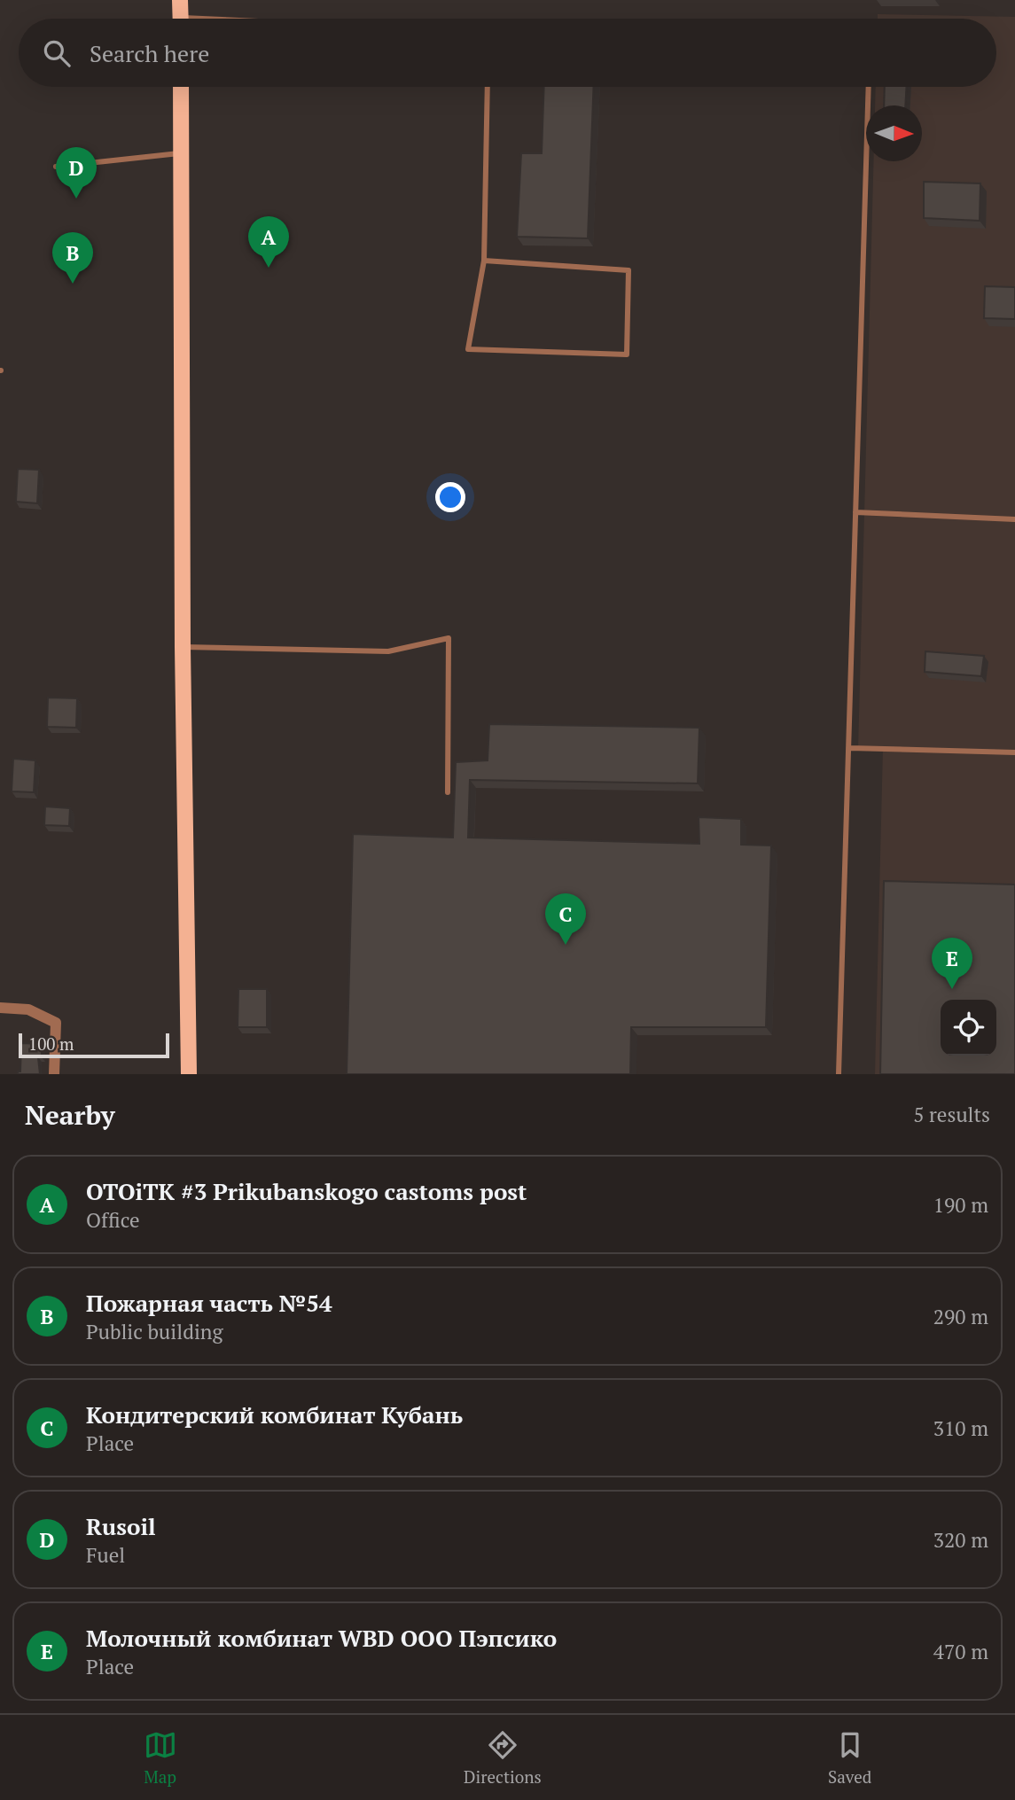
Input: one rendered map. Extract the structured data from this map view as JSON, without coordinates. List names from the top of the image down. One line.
{"scale_bar":"100 m","north":"right","page":{"search":"Search here","pins":["D","A","B","C","E"],"scale":"100 m","heading":["Nearby","5 results"],"list":[{"mark":"A","name":"OTOiTK #3 Prikubanskogo castoms post","note":"Office","value":"190 m"},{"mark":"B","name":"Пожарная часть №54","note":"Public building","value":"290 m"},{"mark":"C","name":"Кондитерский комбинат Кубань","note":"Place","value":"310 m"},{"mark":"D","name":"Rusoil","note":"Fuel","value":"320 m"},{"mark":"E","name":"Молочный комбинат WBD ООО Пэпсико","note":"Place","value":"470 m"}],"nav":["Map","Directions","Saved"]}}
